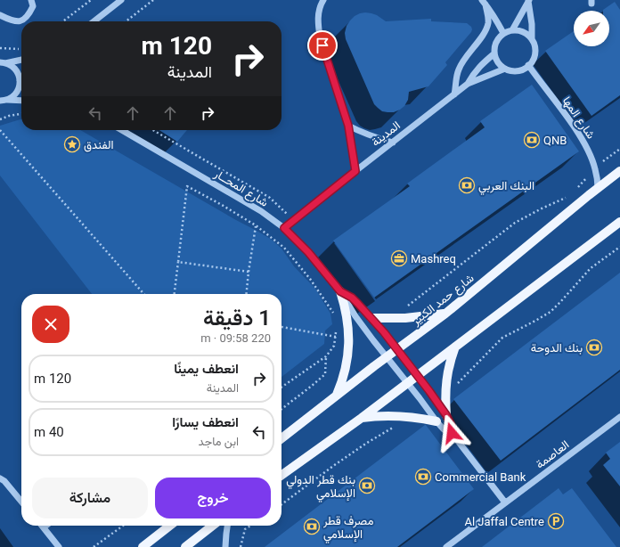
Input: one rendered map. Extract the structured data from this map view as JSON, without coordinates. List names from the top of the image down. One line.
{"streets":{"main road":["شارع حمد الكبير"],"street":["شارع المها","المدينة","شارع المحــار","العاصمة"]},"crossings":[["شارع المها","المدينة"],["شارع المها","شارع حمد الكبير"],["المدينة","شارع المحــار"],["شارع المحــار","شارع حمد الكبير"],["شارع المحــار","العاصمة"]],"places":{"bank":["QNB","البنك العربي","بنك الدوحة","Commercial Bank","بنك قطر الدولي الإسلامي","مصرف قطر الإسلامي"],"place":["الفندق"],"office":["Mashreq"],"parking":["Al Jaffal Centre"]},"north":"bottom left","page":{"turn":["120 m","المدينة"],"heading":["1 دقيقة","220 m · 09:58"],"list":[{"name":"انعطف يمينًا","note":"المدينة","value":"120 m"},{"name":"انعطف يسارًا","note":"ابن ماجد","value":"40 m"}],"buttons":["خروج","مشاركة"]}}
